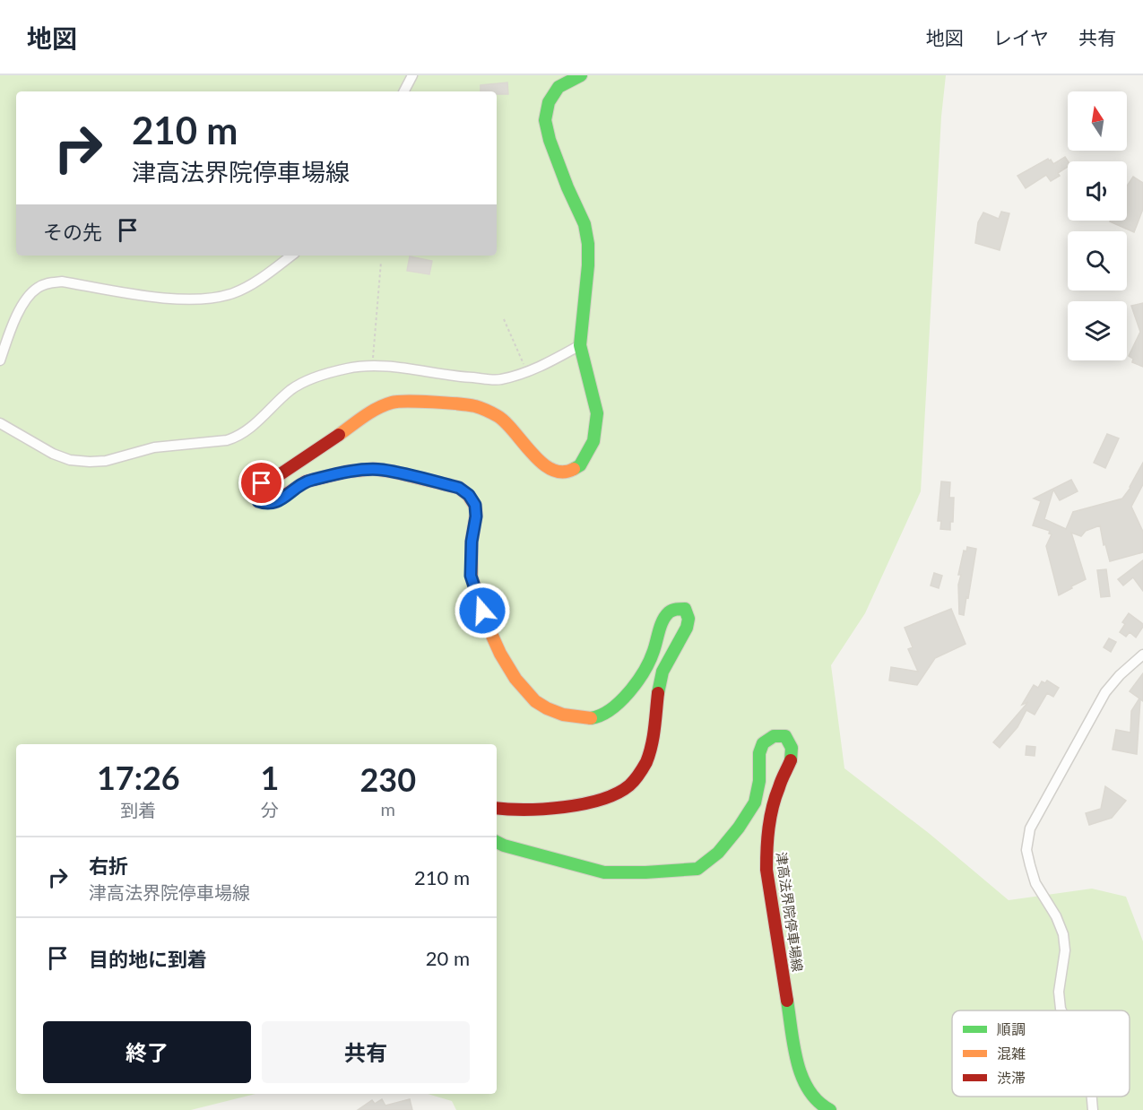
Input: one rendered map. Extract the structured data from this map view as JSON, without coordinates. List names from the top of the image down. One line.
{"streets":{"main road":["津高法界院停車場線"]},"legend":["順調","混雑","渋滞"],"north":"top","page":{"header":"地図","nav":["地図","レイヤ","共有"],"turn":["210 m","津高法界院停車場線"],"then":"その先","eta":["17:26","到着","1","分","230","m"],"list":[{"name":"右折","note":"津高法界院停車場線","value":"210 m"},{"name":"目的地に到着","value":"20 m"}],"buttons":["終了","共有"]}}
